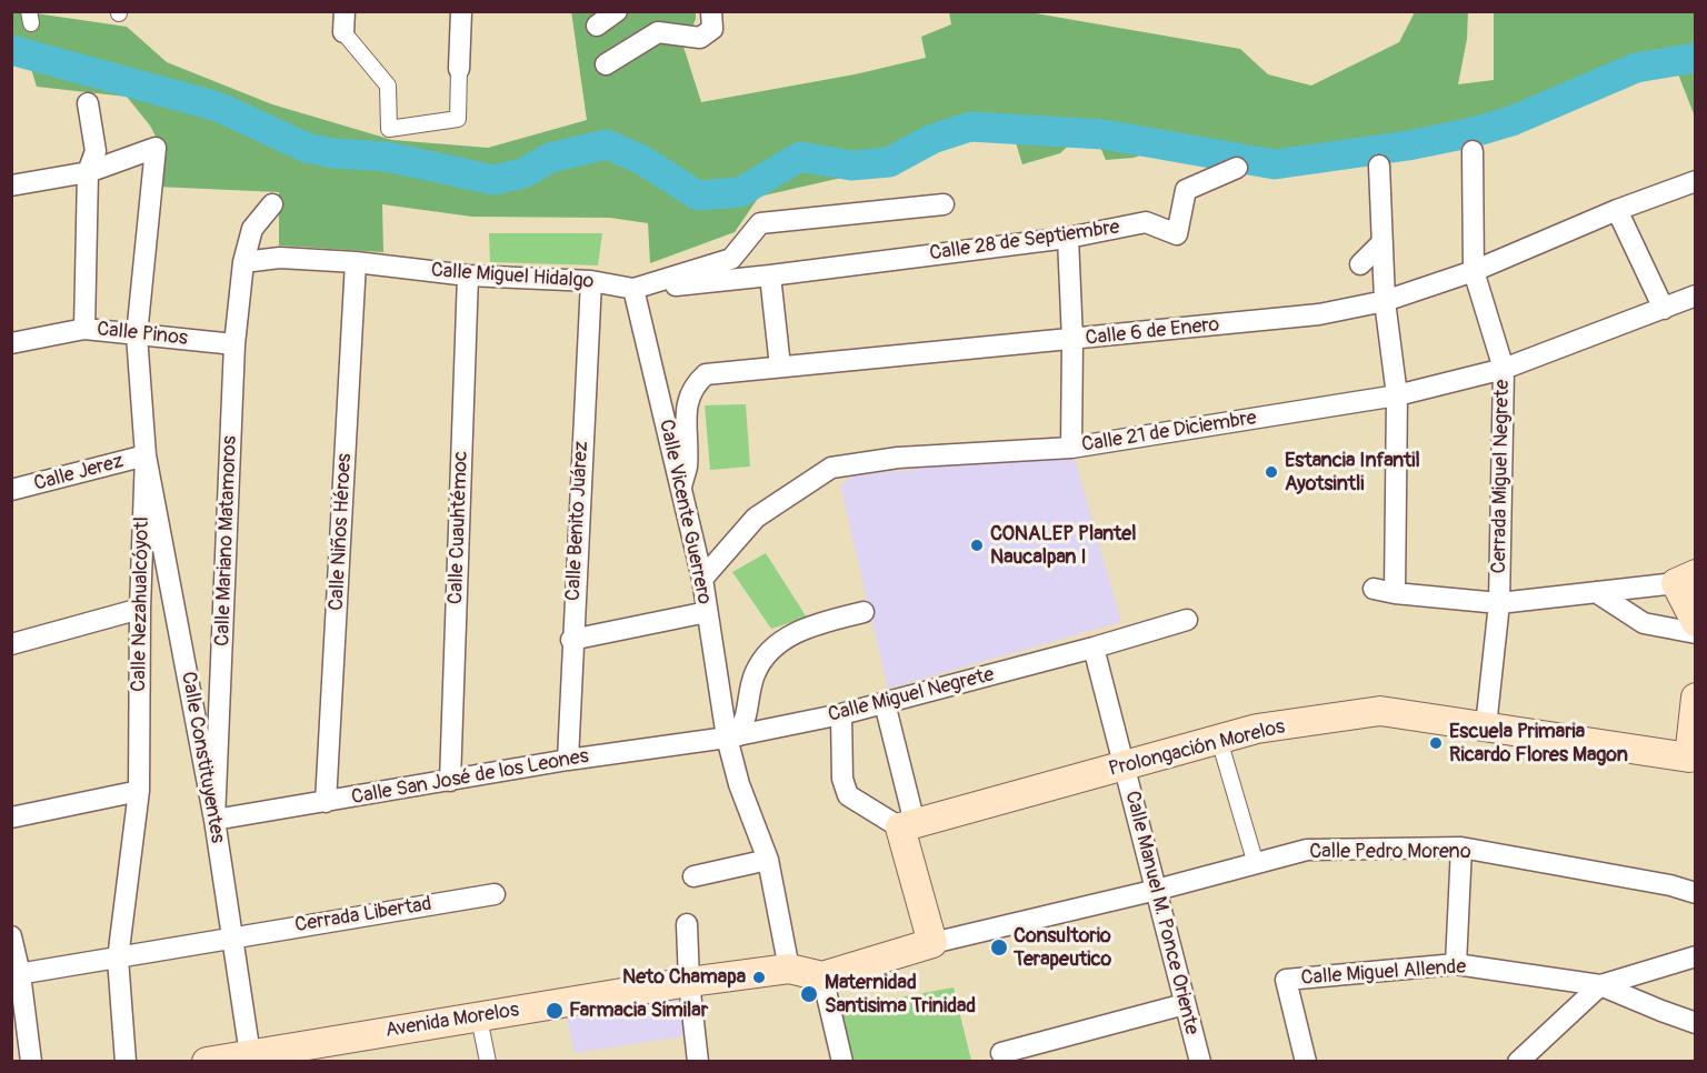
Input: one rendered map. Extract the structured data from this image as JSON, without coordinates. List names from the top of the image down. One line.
{"streets":{"main road":["Prolongación Morelos","Avenida Morelos"],"street":["Calle 28 de Septiembre","Calle Miguel Hidalgo","Calle 6 de Enero","Calle Pinos","Calle 21 de Diciembre","Calle Jerez","Cerrada Miguel Negrete","Calle Vicente Guerrero","Calle Benito Juárez","Calle Cuauhtémoc","Calle Niños Héroes","Calle Mariano Matamoros","Calle Nezahualcóyotl","Calle Miguel Negrete","Calle Constituyentes","Calle San José de los Leones","Calle Pedro Moreno","Calle Manuel M. Ponce Oriente","Cerrada Libertad","Calle Miguel Allende"]},"crossings":[["Calle 28 de Septiembre","Calle Miguel Hidalgo"],["Calle 28 de Septiembre","Calle Vicente Guerrero"],["Calle Miguel Hidalgo","Calle Vicente Guerrero"],["Calle Miguel Hidalgo","Calle Benito Juárez"],["Calle Miguel Hidalgo","Calle Cuauhtémoc"],["Calle Miguel Hidalgo","Calle Niños Héroes"],["Calle Miguel Hidalgo","Calle Mariano Matamoros"],["Calle 6 de Enero","Cerrada Miguel Negrete"],["Calle 6 de Enero","Calle Vicente Guerrero"],["Calle Pinos","Calle Mariano Matamoros"],["Calle Pinos","Calle Nezahualcóyotl"],["Calle 21 de Diciembre","Cerrada Miguel Negrete"],["Calle 21 de Diciembre","Calle Vicente Guerrero"],["Calle Jerez","Calle Nezahualcóyotl"],["Calle Jerez","Calle Constituyentes"],["Cerrada Miguel Negrete","Prolongación Morelos"],["Calle Vicente Guerrero","Calle Miguel Negrete"],["Calle Vicente Guerrero","Calle San José de los Leones"],["Calle Vicente Guerrero","Avenida Morelos"],["Calle Benito Juárez","Calle San José de los Leones"],["Calle Cuauhtémoc","Calle San José de los Leones"],["Calle Niños Héroes","Calle San José de los Leones"],["Calle Mariano Matamoros","Calle Constituyentes"],["Calle Mariano Matamoros","Calle San José de los Leones"],["Calle Nezahualcóyotl","Calle Constituyentes"],["Calle Nezahualcóyotl","Cerrada Libertad"],["Calle Miguel Negrete","Calle San José de los Leones"],["Calle Miguel Negrete","Calle Manuel M. Ponce Oriente"],["Prolongación Morelos","Calle Manuel M. Ponce Oriente"],["Calle Constituyentes","Calle San José de los Leones"],["Calle Constituyentes","Cerrada Libertad"],["Calle Constituyentes","Avenida Morelos"],["Calle Pedro Moreno","Calle Manuel M. Ponce Oriente"],["Calle Pedro Moreno","Avenida Morelos"]],"places":["Estancia Infantil Ayotsintli","CONALEP Plantel Naucalpan I","Escuela Primaria Ricardo Flores Magon","Consultorio Terapeutico","Neto Chamapa","Maternidad Santisima Trinidad","Farmacia Similar"]}
